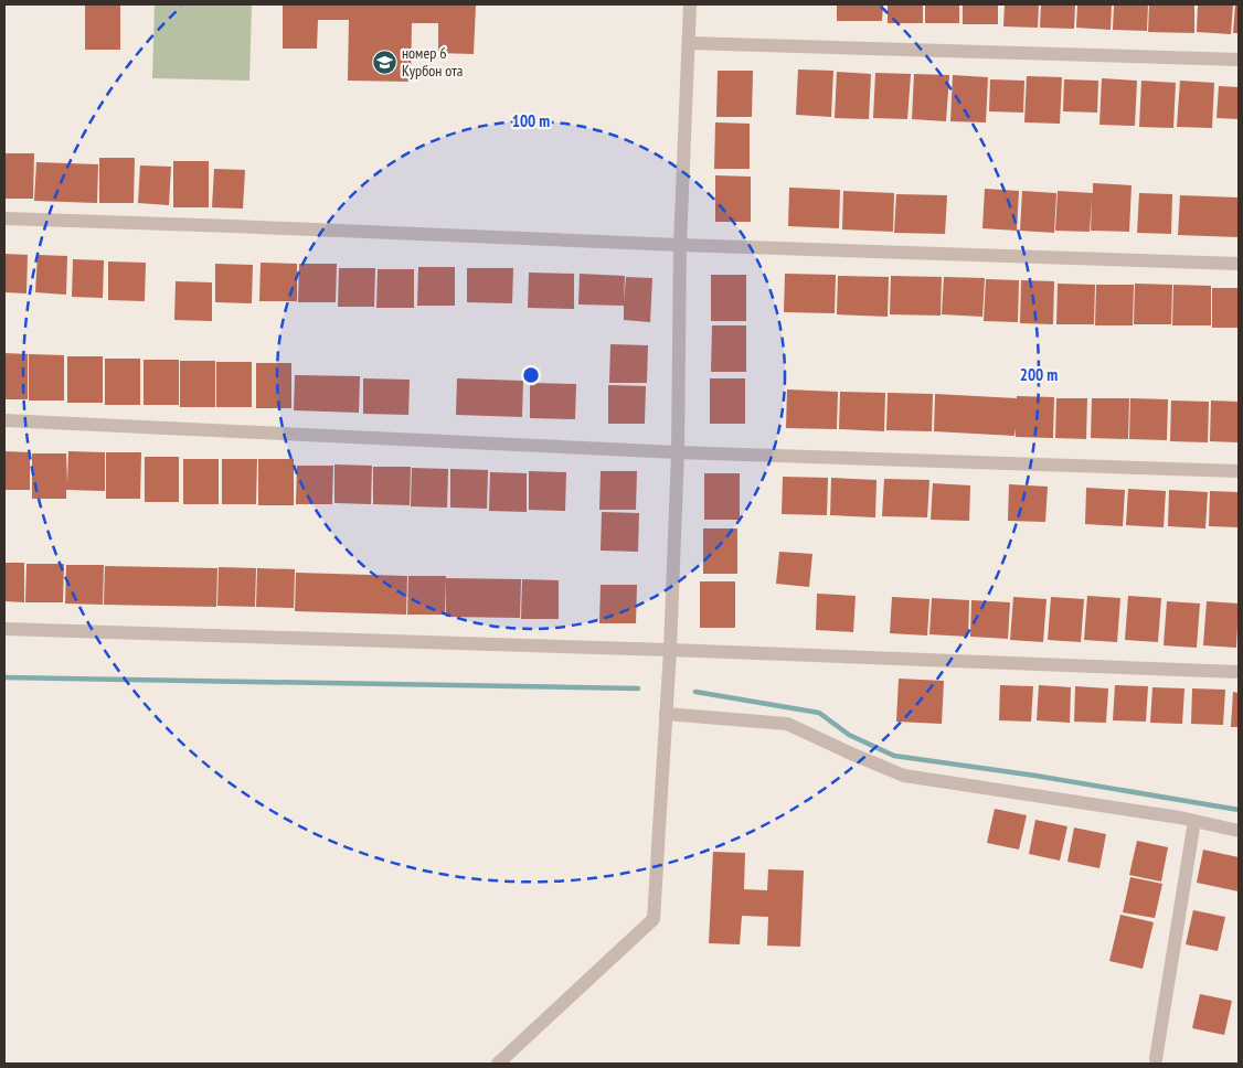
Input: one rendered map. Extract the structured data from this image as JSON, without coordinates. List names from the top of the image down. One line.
{"places":{"school or university":["номер 6 Курбон ота"]},"rings":["100 m","200 m"]}
